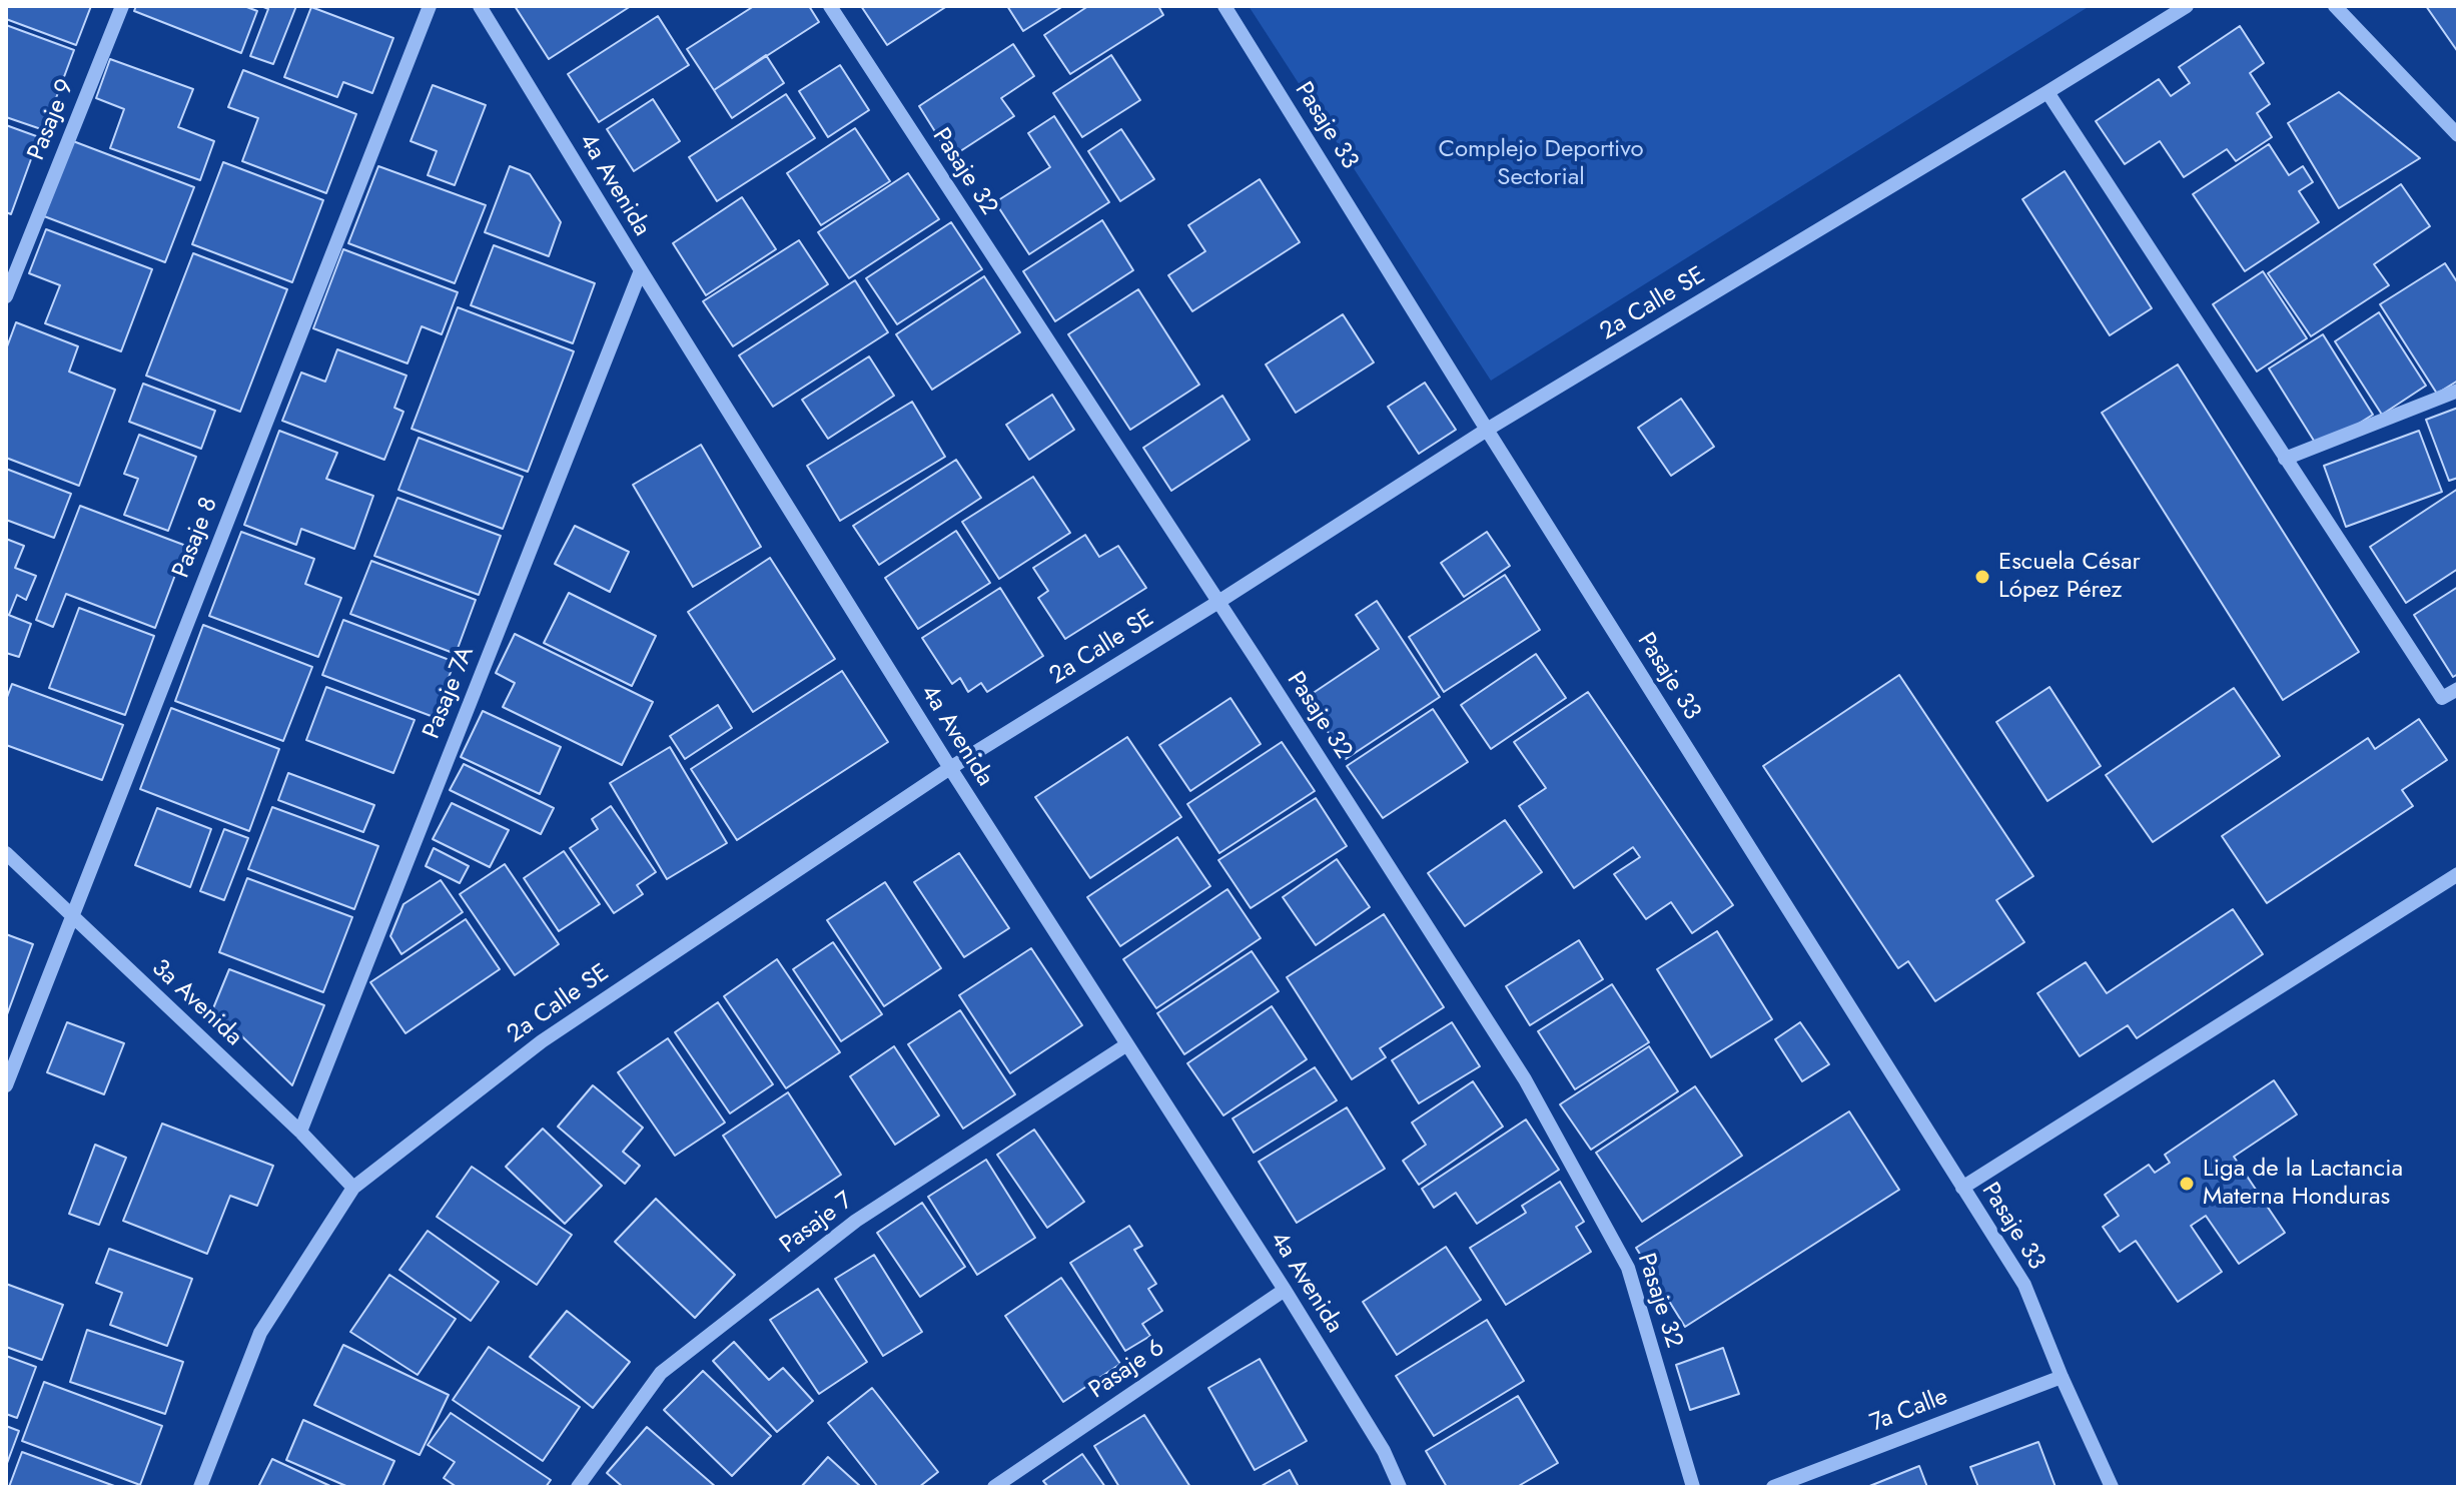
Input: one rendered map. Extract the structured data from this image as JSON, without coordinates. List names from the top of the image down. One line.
{"streets":{"street":["Pasaje 9","Pasaje 33","Pasaje 32","4a Avenida","2a Calle SE","Pasaje 8","Pasaje 7A","3a Avenida","Pasaje 7","Pasaje 6","7a Calle"]},"crossings":[["Pasaje 33","2a Calle SE"],["Pasaje 33","7a Calle"],["Pasaje 32","2a Calle SE"],["4a Avenida","2a Calle SE"],["4a Avenida","Pasaje 7A"],["4a Avenida","Pasaje 7"],["4a Avenida","Pasaje 6"],["2a Calle SE","3a Avenida"],["Pasaje 8","3a Avenida"],["Pasaje 7A","3a Avenida"]],"parks":["Complejo Deportivo Sectorial"],"places":["Escuela César López Pérez","Liga de la Lactancia Materna Honduras"]}
